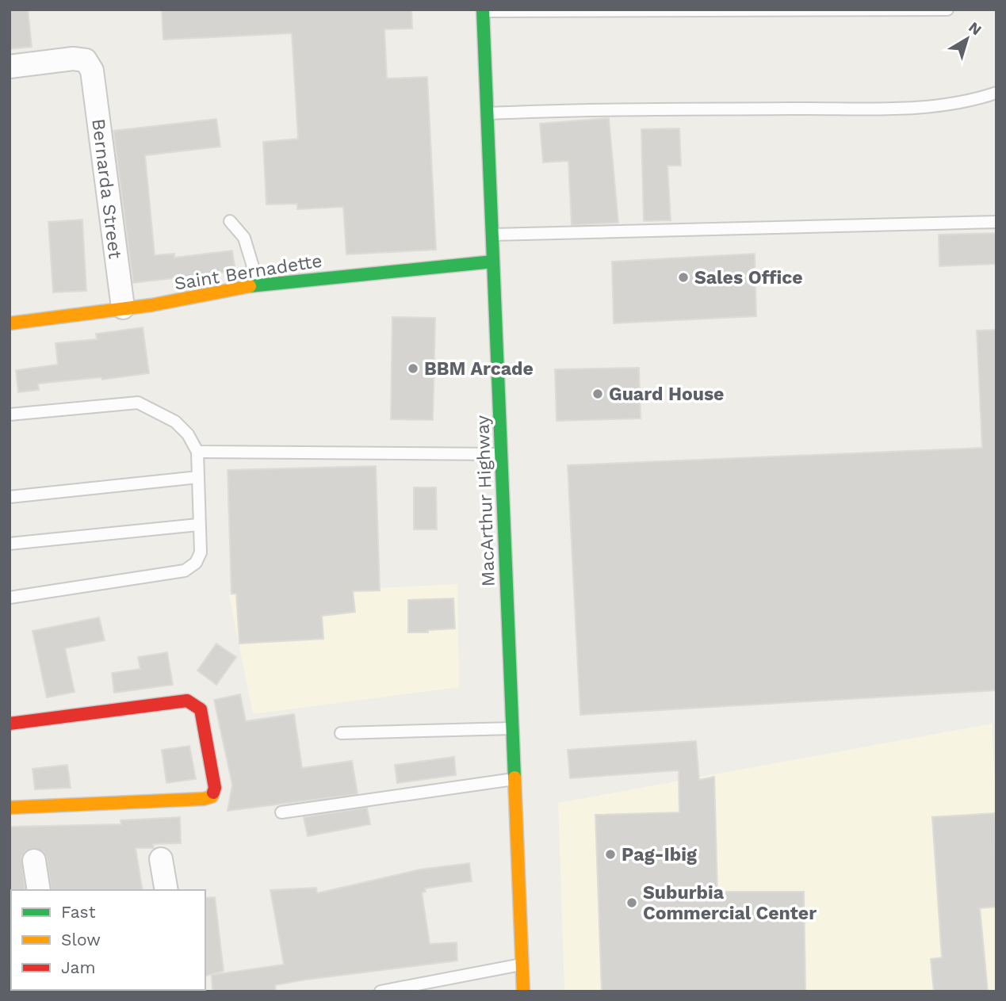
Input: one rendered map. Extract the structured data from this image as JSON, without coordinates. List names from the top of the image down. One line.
{"streets":{"main road":["Saint Bernadette","MacArthur Highway"],"street":["Bernarda Street"]},"crossings":[["Bernarda Street","Saint Bernadette"],["Saint Bernadette","MacArthur Highway"]],"places":["Sales Office","BBM Arcade","Guard House","Pag-Ibig","Suburbia Commercial Center"],"legend":["Fast","Slow","Jam"],"north":"top right"}
